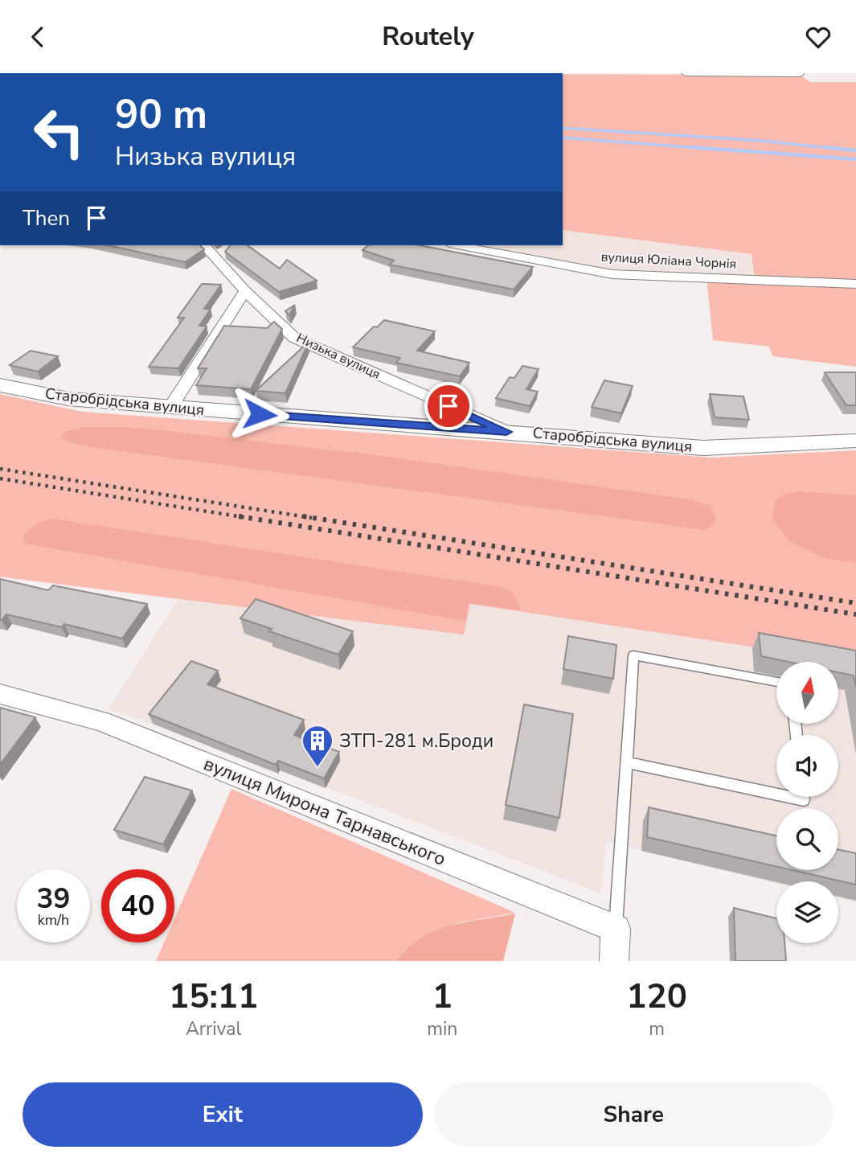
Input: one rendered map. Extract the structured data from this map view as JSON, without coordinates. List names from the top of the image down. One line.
{"streets":{"street":["вулиця Юліана Чорнія","Низька вулиця","Старобрідська вулиця","вулиця Мирона Тарнавського"]},"crossings":[["Низька вулиця","Старобрідська вулиця"]],"places":{"building":["ЗТП-281 м.Броди"]},"north":"top","page":{"header":"Routely","turn":["90 m","Низька вулиця"],"then":"Then","speed":"39 km/h","limit":"40","eta":["15:11","Arrival","1","min","120","m"],"buttons":["Exit","Share"]}}
